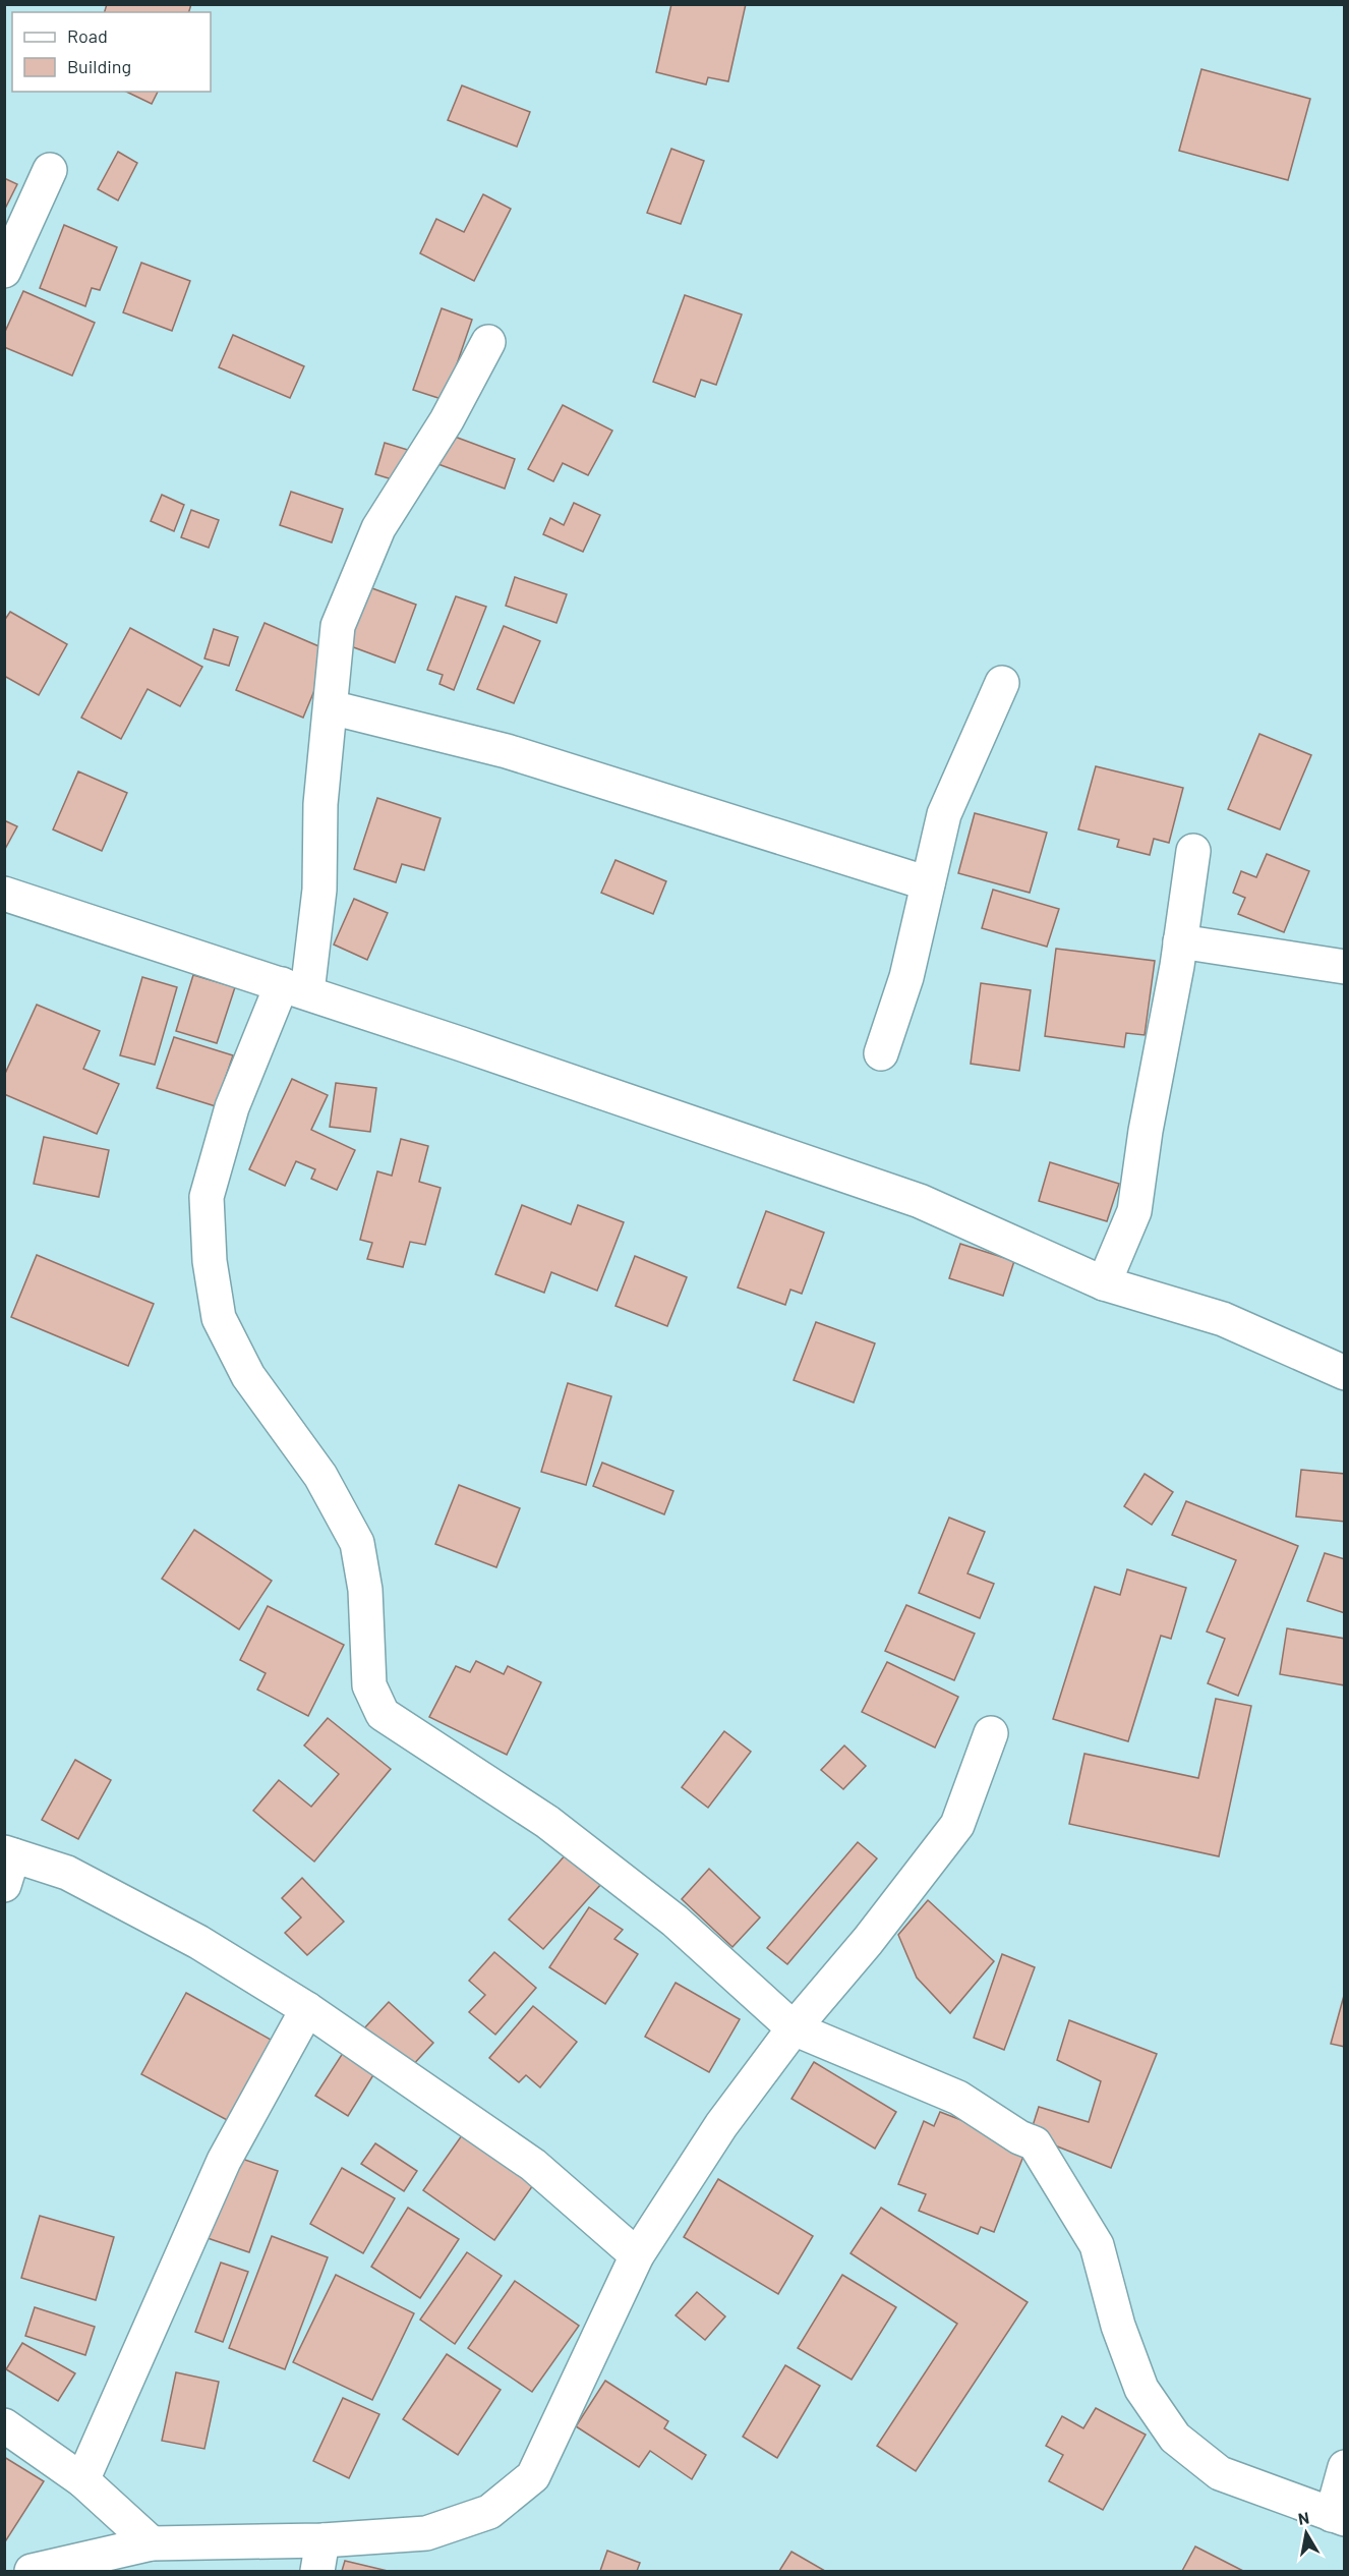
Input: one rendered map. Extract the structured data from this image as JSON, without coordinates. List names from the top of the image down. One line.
{"legend":["Road","Building"],"north":"top"}
